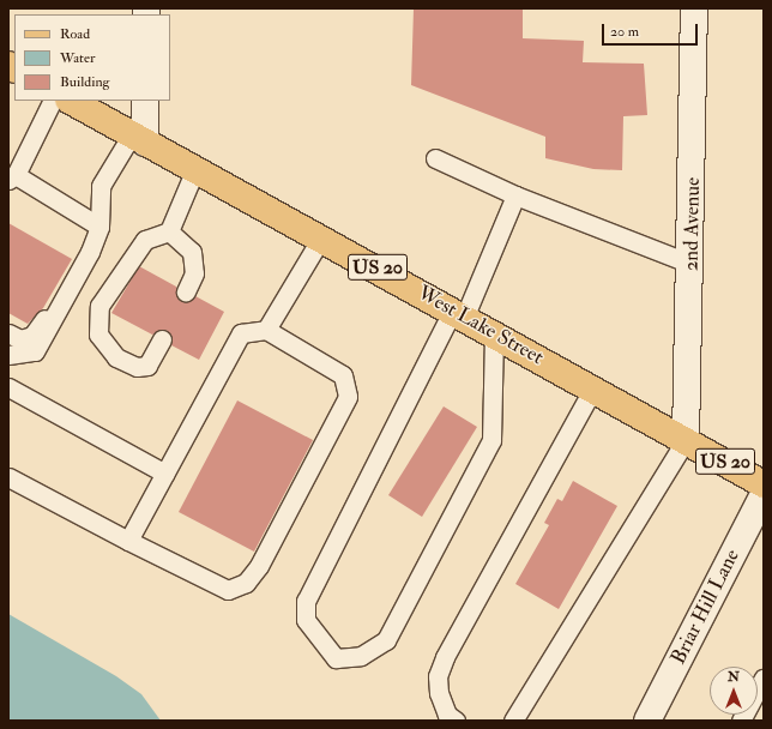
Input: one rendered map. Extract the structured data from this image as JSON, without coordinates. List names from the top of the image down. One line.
{"streets":{"main road":["US 20","West Lake Street"],"street":["2nd Avenue","Briar Hill Lane"]},"crossings":[["2nd Avenue","West Lake Street"]],"legend":["Road","Water","Building"],"scale_bar":"20 m","north":"top"}
